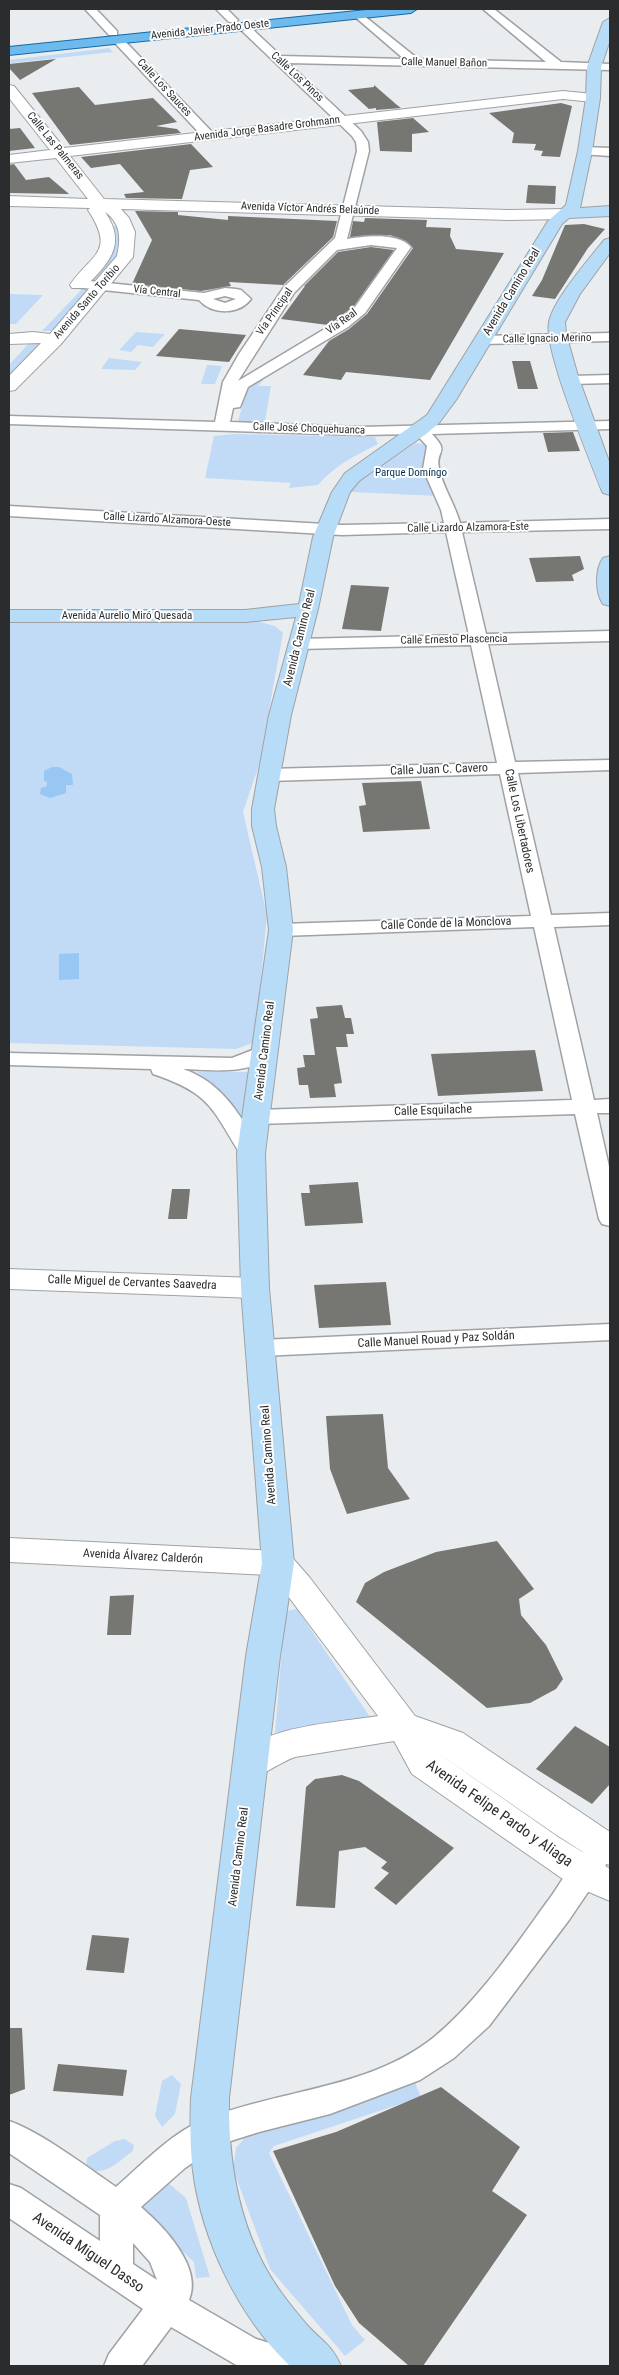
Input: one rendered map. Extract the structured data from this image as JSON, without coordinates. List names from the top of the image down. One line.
{"streets":{"main road":["Avenida Javier Prado Oeste","Avenida Víctor Andrés Belaúnde","Avenida Camino Real","Avenida Aurelio Miró Quesada"],"street":["Calle Manuel Bañon","Calle Los Pinos","Calle Los Sauces","Avenida Jorge Basadre Grohmann","Calle Las Palmeras","Vía Central","Avenida Santo Toribio","Vía Principal","Vía Real","Calle Ignacio Merino","Calle José Choquehuanca","Calle Lizardo Alzamora-Oeste","Calle Lizardo Alzamora-Este","Calle Ernesto Plascencia","Calle Juan C. Cavero","Calle Los Libertadores","Calle Conde de la Monclova","Calle Esquilache","Calle Miguel de Cervantes Saavedra","Calle Manuel Rouad y Paz Soldán","Avenida Álvarez Calderón","Avenida Felipe Pardo y Aliaga","Avenida Miguel Dasso"]},"crossings":[["Avenida Javier Prado Oeste","Calle Los Pinos"],["Avenida Javier Prado Oeste","Calle Los Sauces"],["Calle Manuel Bañon","Calle Los Pinos"],["Calle Manuel Bañon","Avenida Jorge Basadre Grohmann"],["Calle Manuel Bañon","Avenida Camino Real"],["Calle Los Pinos","Avenida Jorge Basadre Grohmann"],["Calle Los Pinos","Avenida Víctor Andrés Belaúnde"],["Calle Los Pinos","Vía Principal"],["Calle Los Sauces","Avenida Jorge Basadre Grohmann"],["Avenida Jorge Basadre Grohmann","Calle Las Palmeras"],["Avenida Jorge Basadre Grohmann","Avenida Camino Real"],["Calle Las Palmeras","Avenida Víctor Andrés Belaúnde"],["Calle Las Palmeras","Avenida Santo Toribio"],["Avenida Víctor Andrés Belaúnde","Avenida Camino Real"],["Avenida Víctor Andrés Belaúnde","Avenida Santo Toribio"],["Avenida Víctor Andrés Belaúnde","Vía Principal"],["Vía Central","Avenida Santo Toribio"],["Vía Central","Vía Principal"],["Avenida Camino Real","Calle Ignacio Merino"],["Avenida Camino Real","Calle José Choquehuanca"],["Avenida Camino Real","Calle Lizardo Alzamora-Oeste"],["Avenida Camino Real","Calle Lizardo Alzamora-Este"],["Avenida Camino Real","Avenida Aurelio Miró Quesada"],["Avenida Camino Real","Calle Ernesto Plascencia"],["Avenida Camino Real","Calle Juan C. Cavero"],["Avenida Camino Real","Calle Los Libertadores"],["Avenida Camino Real","Calle Conde de la Monclova"],["Avenida Camino Real","Calle Esquilache"],["Avenida Camino Real","Calle Miguel de Cervantes Saavedra"],["Avenida Camino Real","Calle Manuel Rouad y Paz Soldán"],["Avenida Camino Real","Avenida Álvarez Calderón"],["Avenida Camino Real","Avenida Felipe Pardo y Aliaga"],["Vía Principal","Vía Real"],["Vía Principal","Calle José Choquehuanca"],["Vía Real","Calle José Choquehuanca"],["Calle José Choquehuanca","Calle Los Libertadores"],["Calle Lizardo Alzamora-Oeste","Calle Lizardo Alzamora-Este"],["Calle Lizardo Alzamora-Este","Calle Los Libertadores"],["Avenida Aurelio Miró Quesada","Calle Ernesto Plascencia"],["Calle Ernesto Plascencia","Calle Los Libertadores"],["Calle Juan C. Cavero","Calle Los Libertadores"],["Calle Los Libertadores","Calle Conde de la Monclova"],["Calle Los Libertadores","Calle Esquilache"],["Avenida Álvarez Calderón","Avenida Felipe Pardo y Aliaga"]],"parks":["Parque Domíngo"]}
